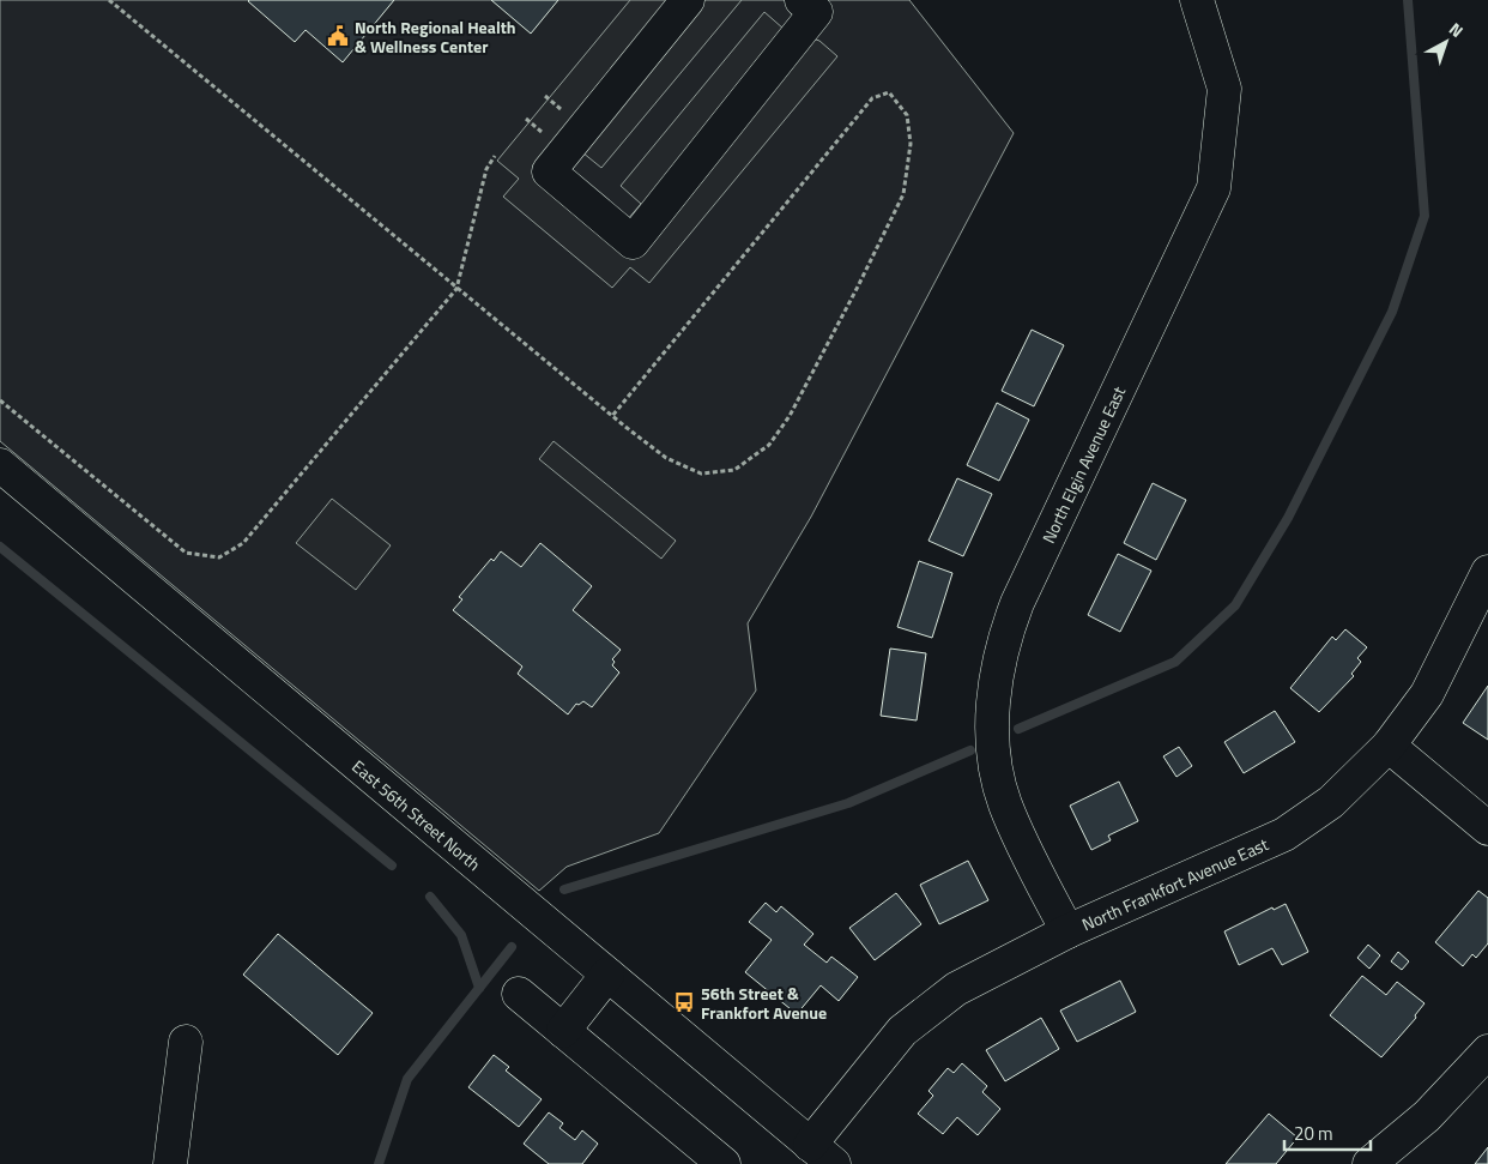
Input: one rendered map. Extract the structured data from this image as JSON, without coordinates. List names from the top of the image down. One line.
{"streets":{"street":["North Elgin Avenue East","East 56th Street North","North Frankfort Avenue East"]},"crossings":[["North Elgin Avenue East","North Frankfort Avenue East"],["East 56th Street North","North Frankfort Avenue East"]],"places":{"public building":["North Regional Health & Wellness Center"],"bus stop":["56th Street & Frankfort Avenue"]},"scale_bar":"20 m","north":"top right"}
